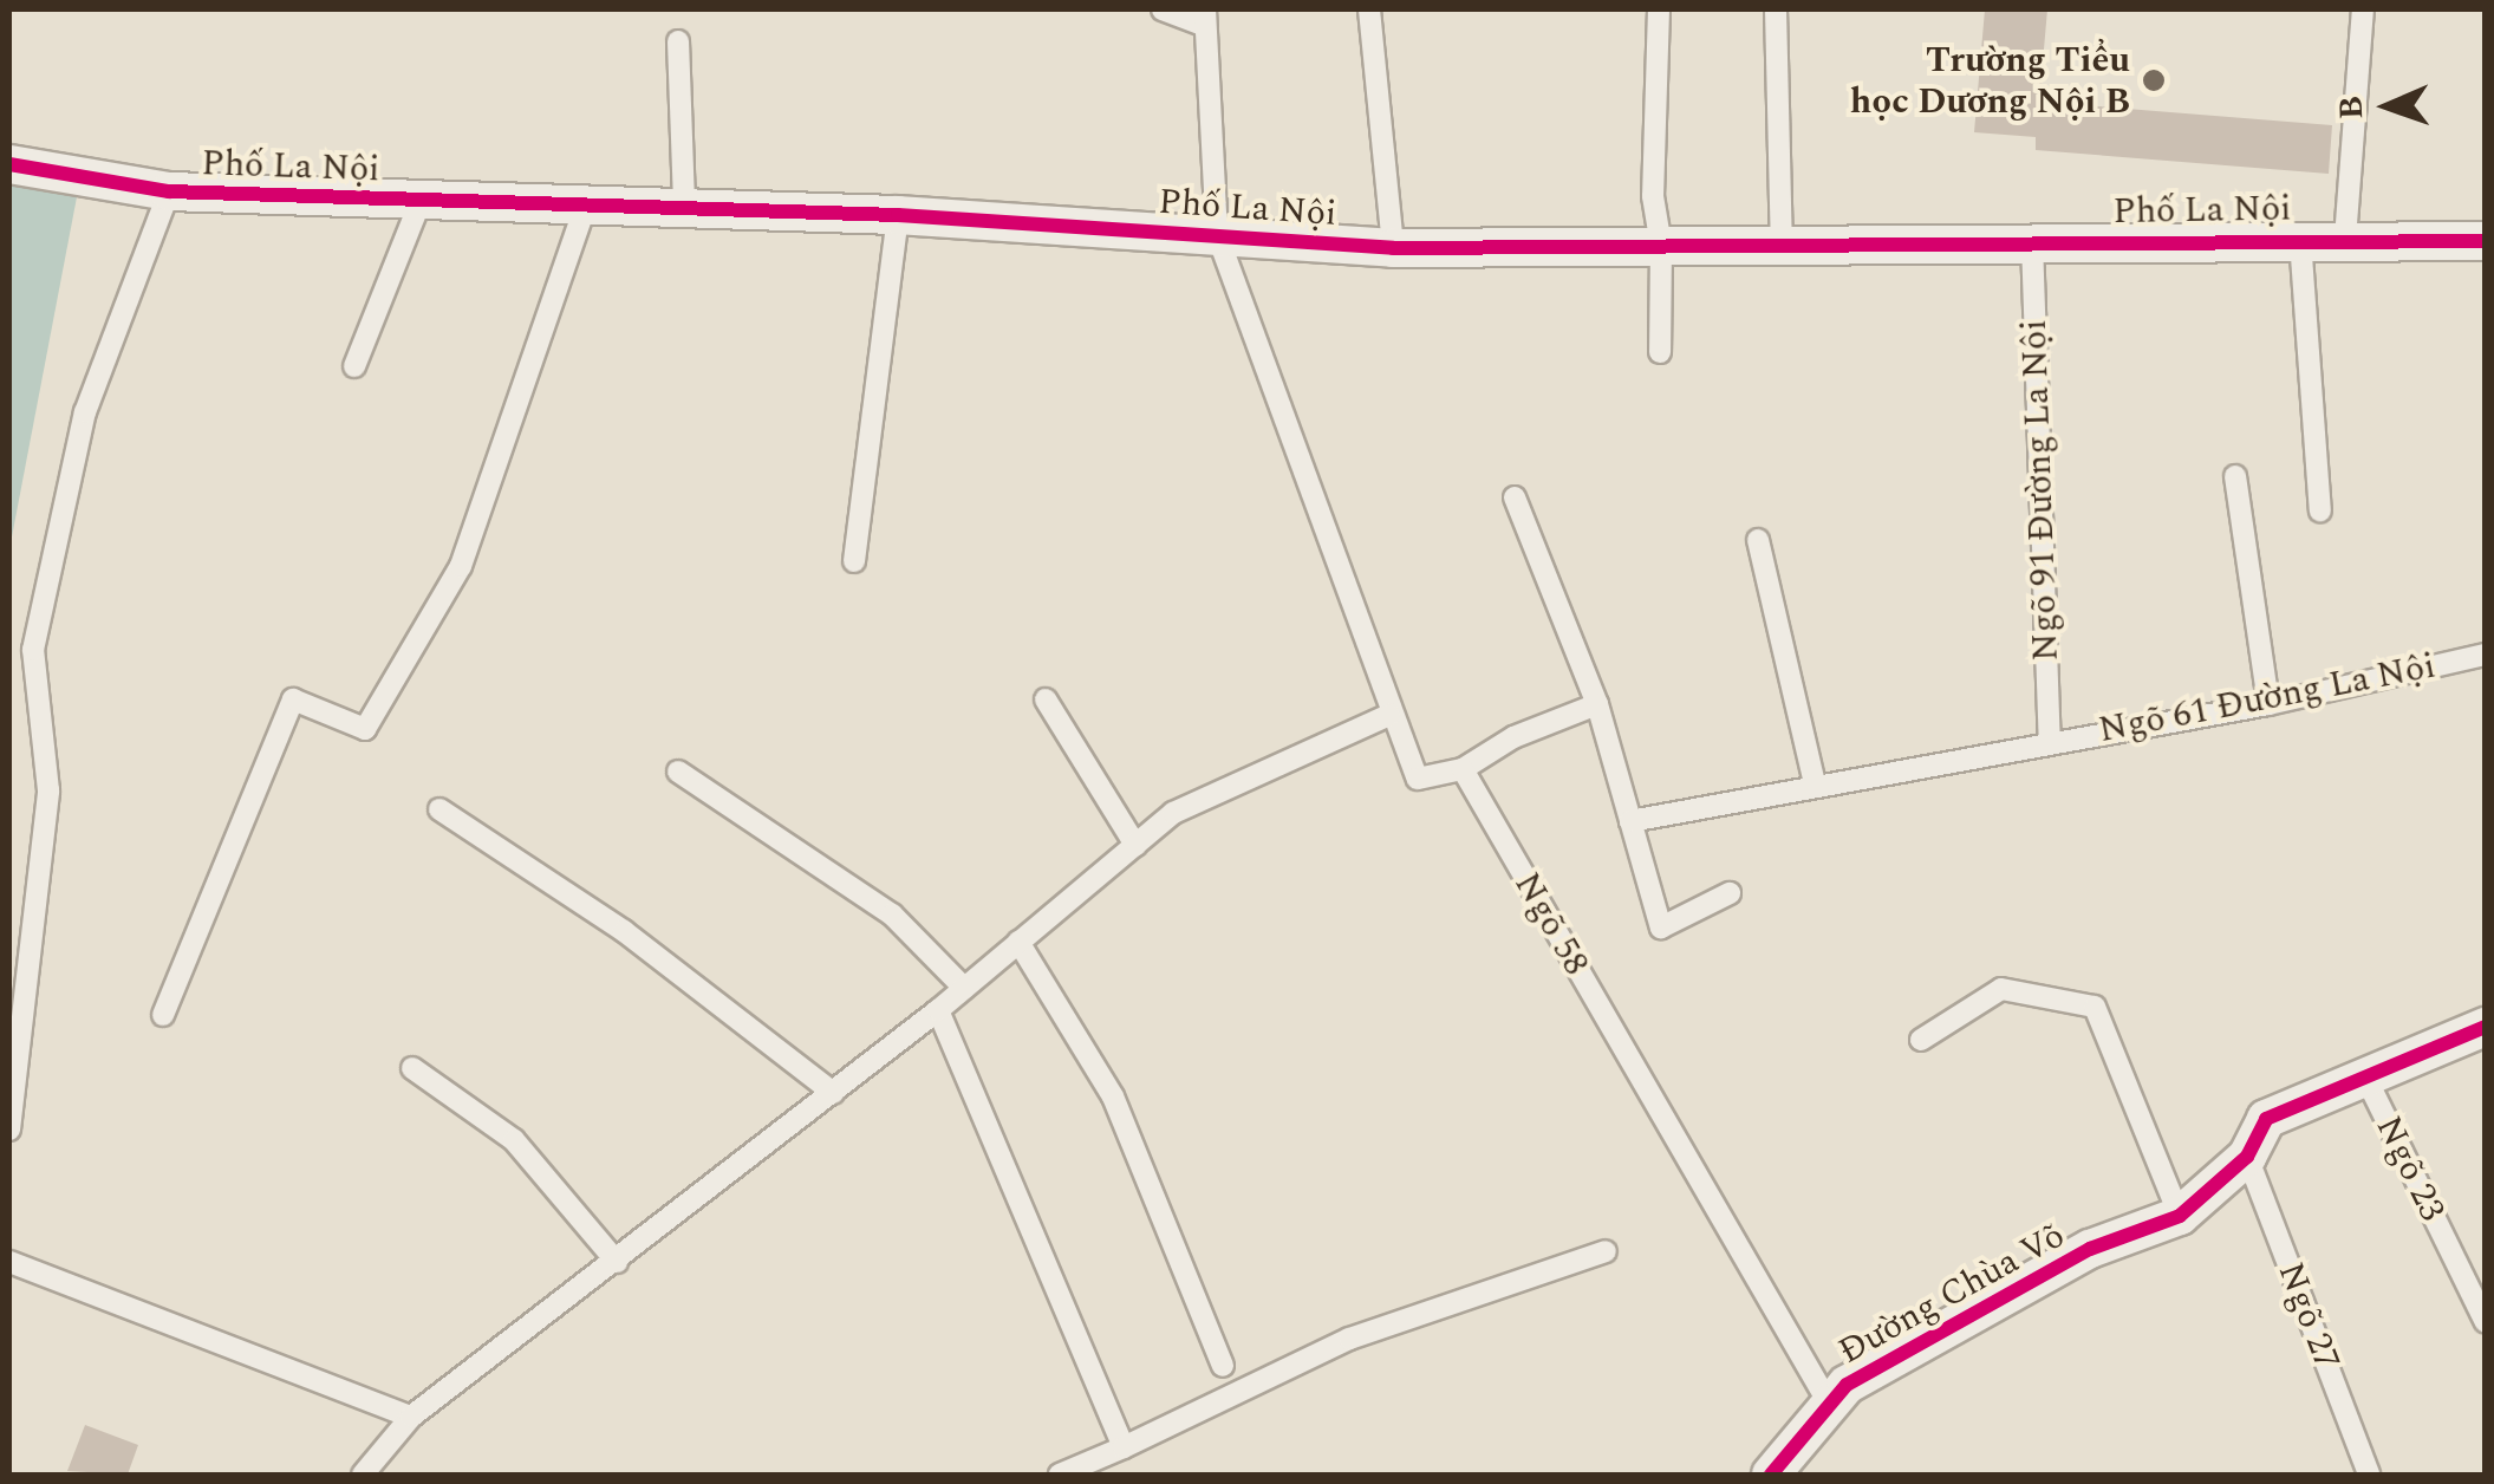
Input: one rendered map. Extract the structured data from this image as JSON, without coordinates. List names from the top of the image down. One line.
{"streets":{"street":["Phố La Nội","Đường Chùa Võ"],"lane":["Ngõ 91 Đường La Nội","Ngõ 61 Đường La Nội","Ngõ 58","Ngõ 23","Ngõ 27"]},"crossings":[["Phố La Nội","Ngõ 91 Đường La Nội"],["Ngõ 91 Đường La Nội","Ngõ 61 Đường La Nội"],["Ngõ 58","Đường Chùa Võ"],["Ngõ 23","Đường Chùa Võ"],["Đường Chùa Võ","Ngõ 27"]],"places":["Trường Tiểu học Dương Nội B"],"north":"left"}
